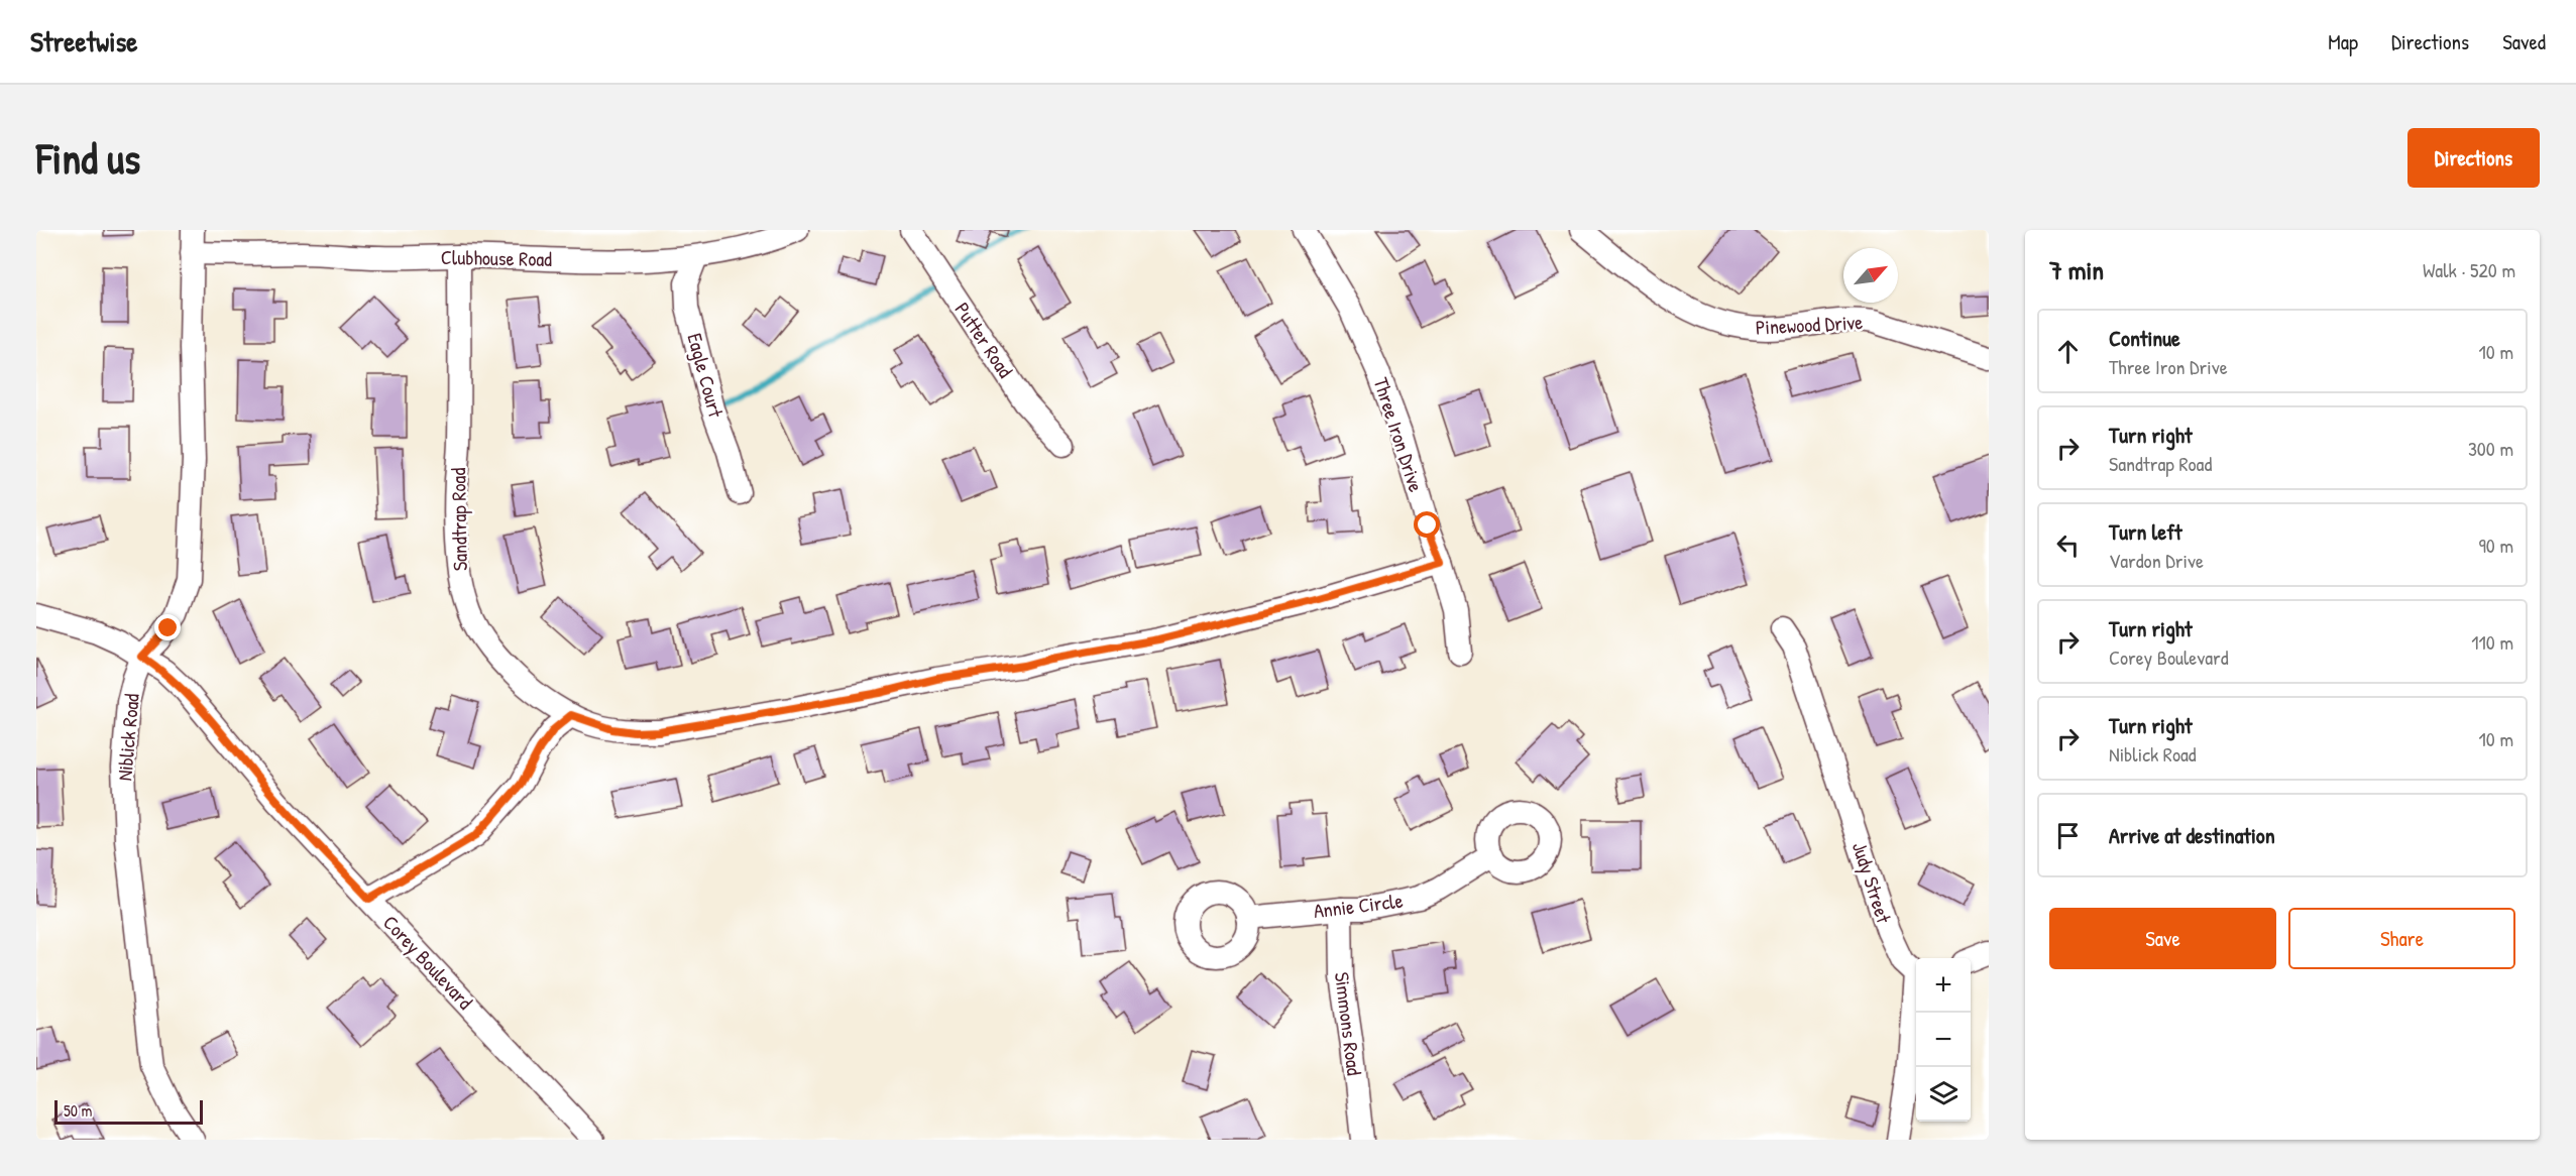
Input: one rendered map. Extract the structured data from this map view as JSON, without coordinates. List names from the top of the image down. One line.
{"streets":{"street":["Clubhouse Road","Pinewood Drive","Putter Road","Eagle Court","Three Iron Drive","Sandtrap Road","Niblick Road","Judy Street","Annie Circle","Corey Boulevard","Simmons Road"]},"crossings":[["Clubhouse Road","Eagle Court"],["Clubhouse Road","Sandtrap Road"],["Clubhouse Road","Niblick Road"],["Three Iron Drive","Sandtrap Road"],["Niblick Road","Corey Boulevard"],["Annie Circle","Simmons Road"]],"scale_bar":"50 m","north":"top right","page":{"header":"Streetwise","nav":["Map","Directions","Saved"],"buttons":["Directions",["Save","Share"]],"title":"Find us","heading":["7 min","Walk · 520 m"],"list":[["Continue","Three Iron Drive","10 m"],["Turn right","Sandtrap Road","300 m"],["Turn left","Vardon Drive","90 m"],["Turn right","Corey Boulevard","110 m"],["Turn right","Niblick Road","10 m"],"Arrive at destination"],"map_buttons":["+","−"],"scale":"50 m"}}
